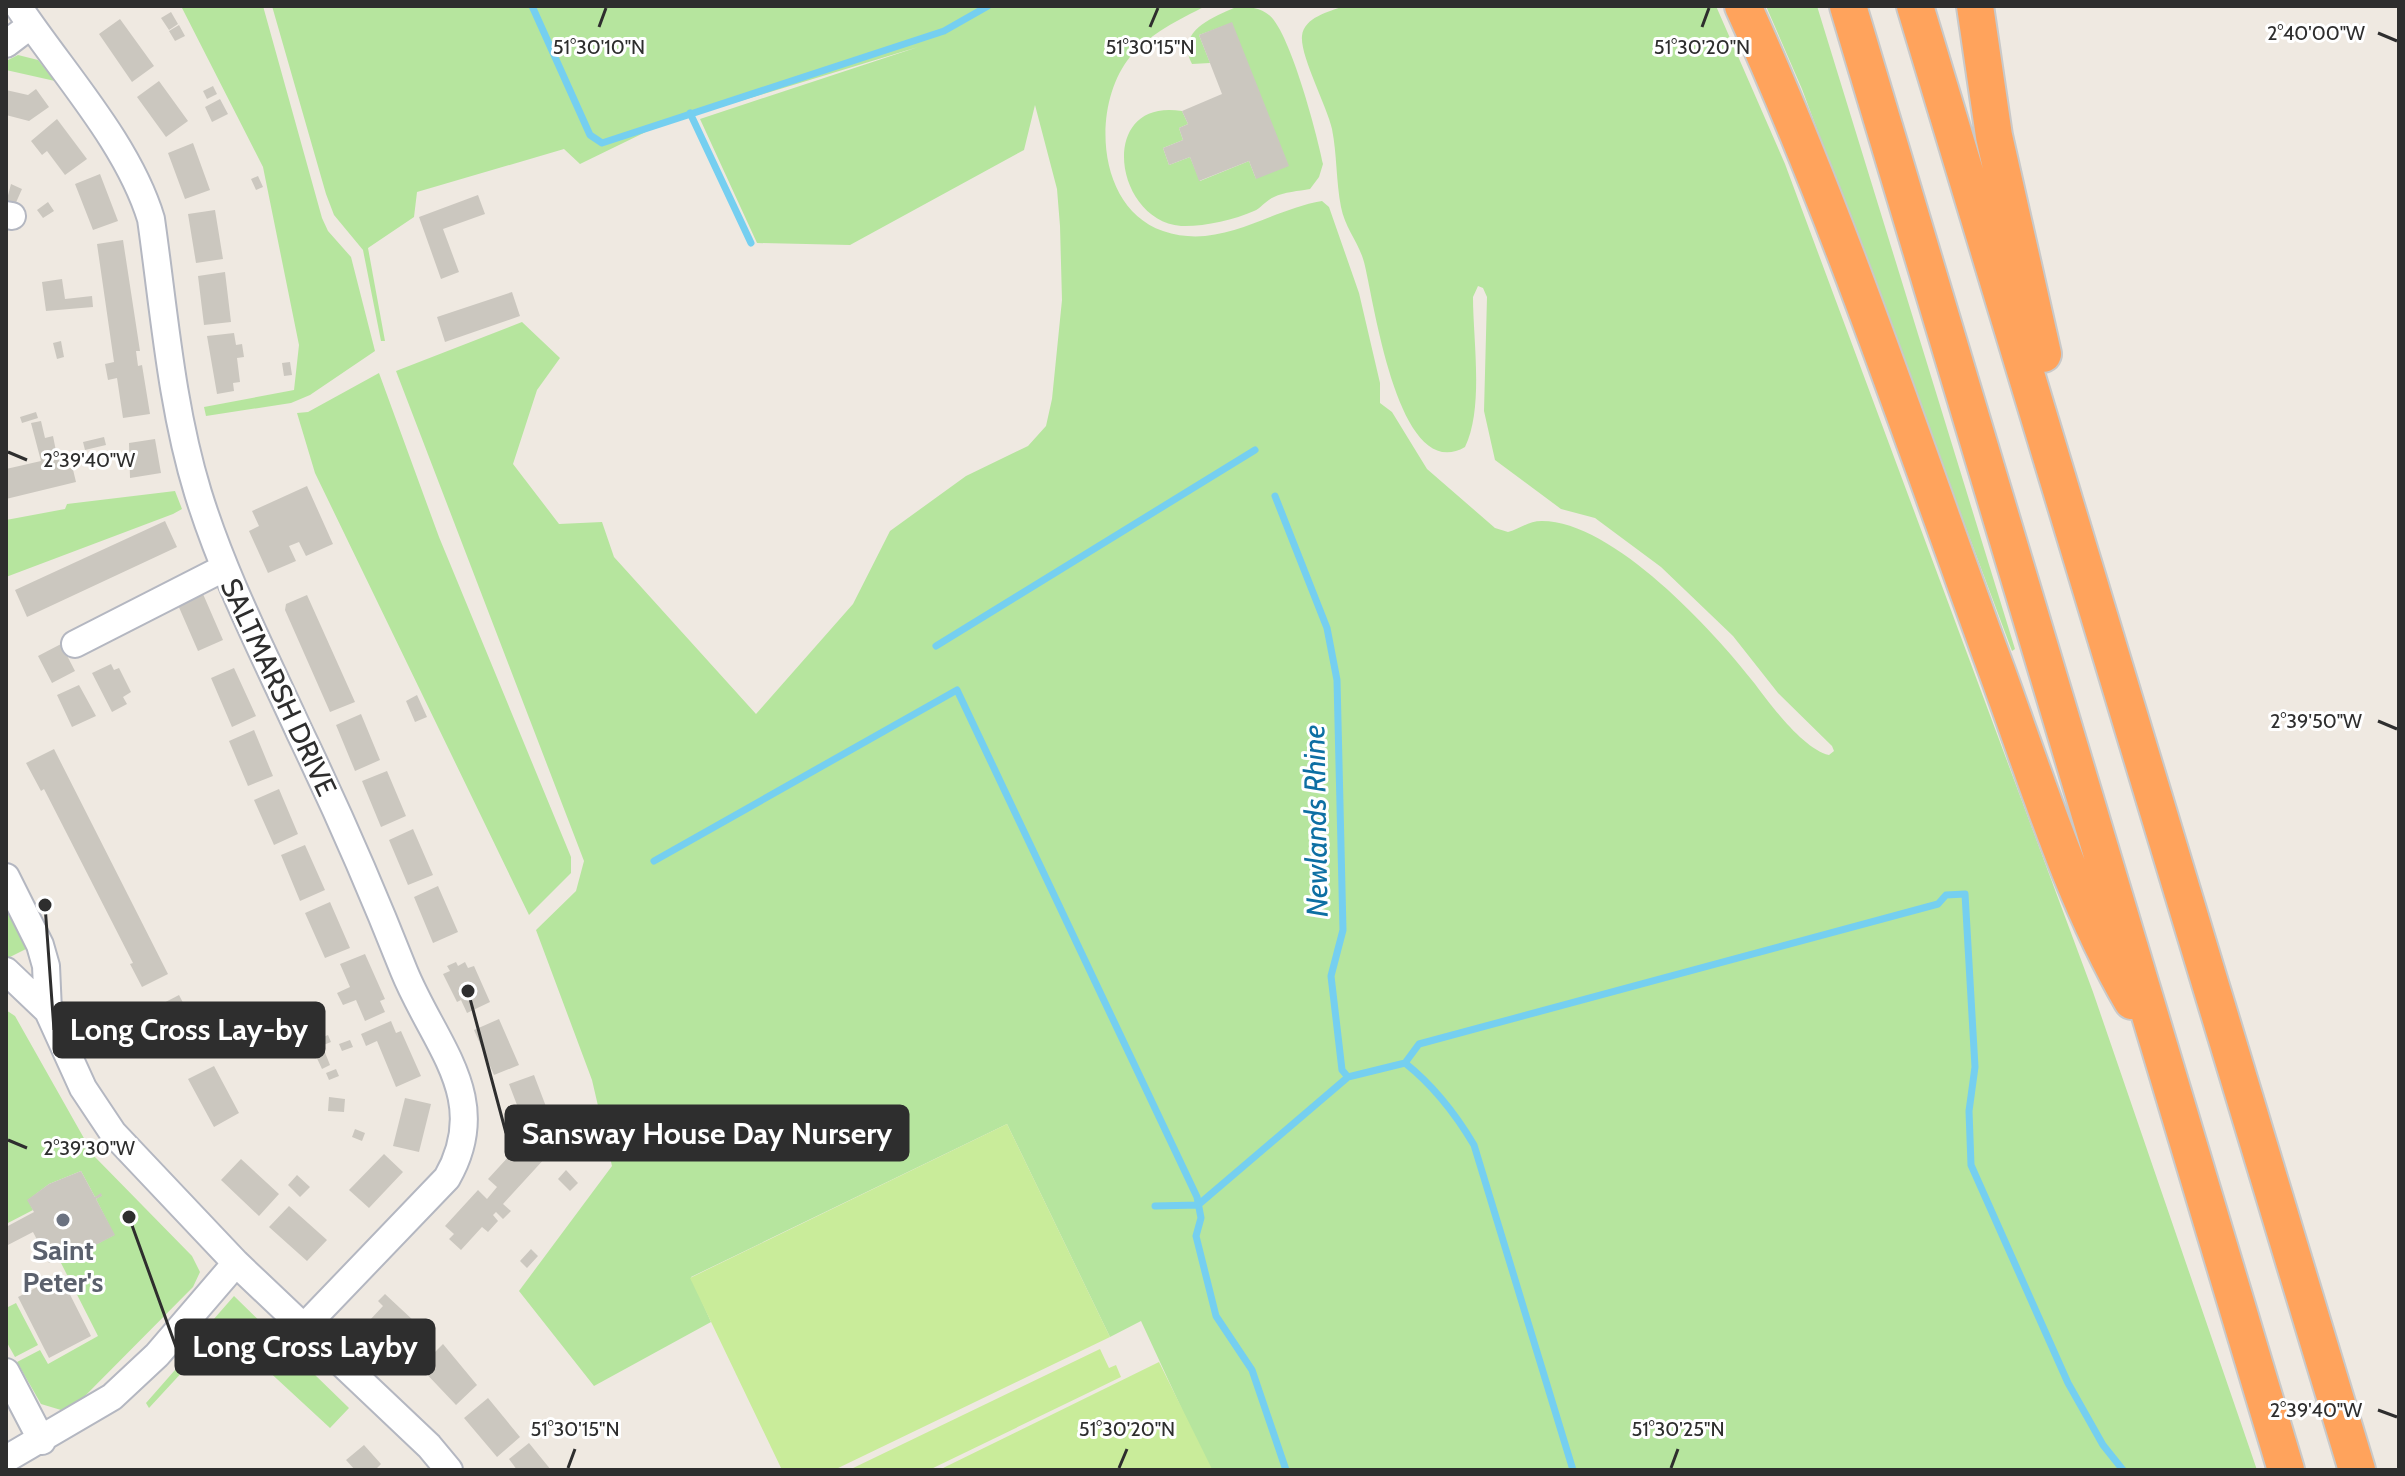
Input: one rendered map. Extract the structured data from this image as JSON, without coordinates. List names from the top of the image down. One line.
{"streets":{"street":["SALTMARSH DRIVE"]},"water":["Newlands Rhine"],"places":["Long Cross Lay-by","Sansway House Day Nursery","Long Cross Layby","Saint Peter's"],"coordinates":["2°40'00\"W","51°30'10\"N","51°30'20\"N","51°30'15\"N","2°39'40\"W","2°39'50\"W","2°39'30\"W","51°30'25\"N"]}
